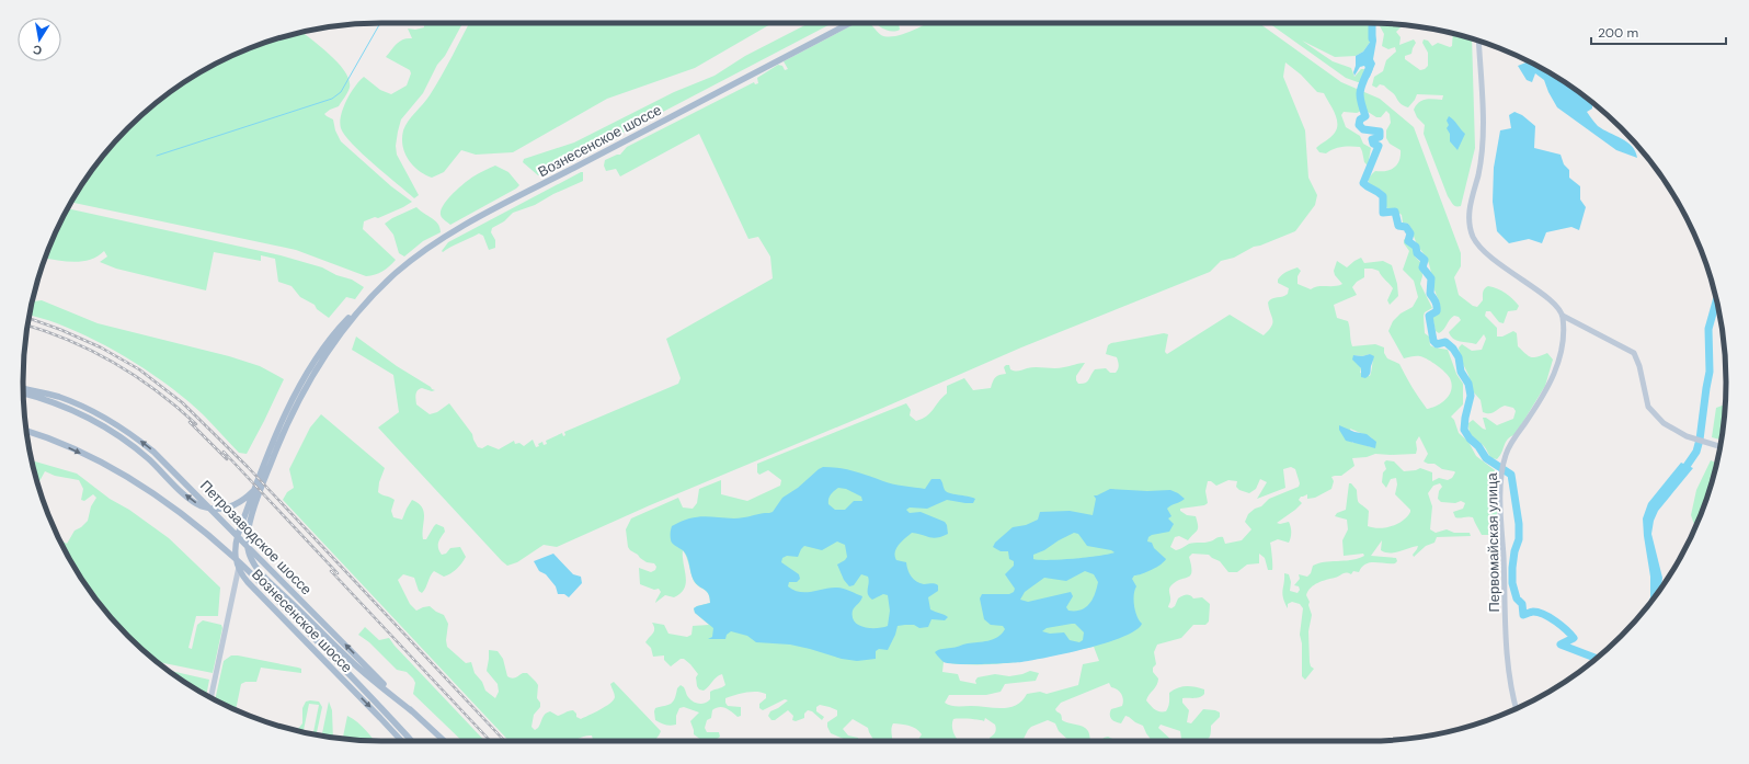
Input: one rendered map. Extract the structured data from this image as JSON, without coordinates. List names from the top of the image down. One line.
{"streets":{"main road":["Вознесенское шоссе","Петрозаводское шоссе"],"street":["Первомайская улица"]},"crossings":[["Вознесенское шоссе","Петрозаводское шоссе"]],"scale_bar":"200 m","north":"bottom"}
